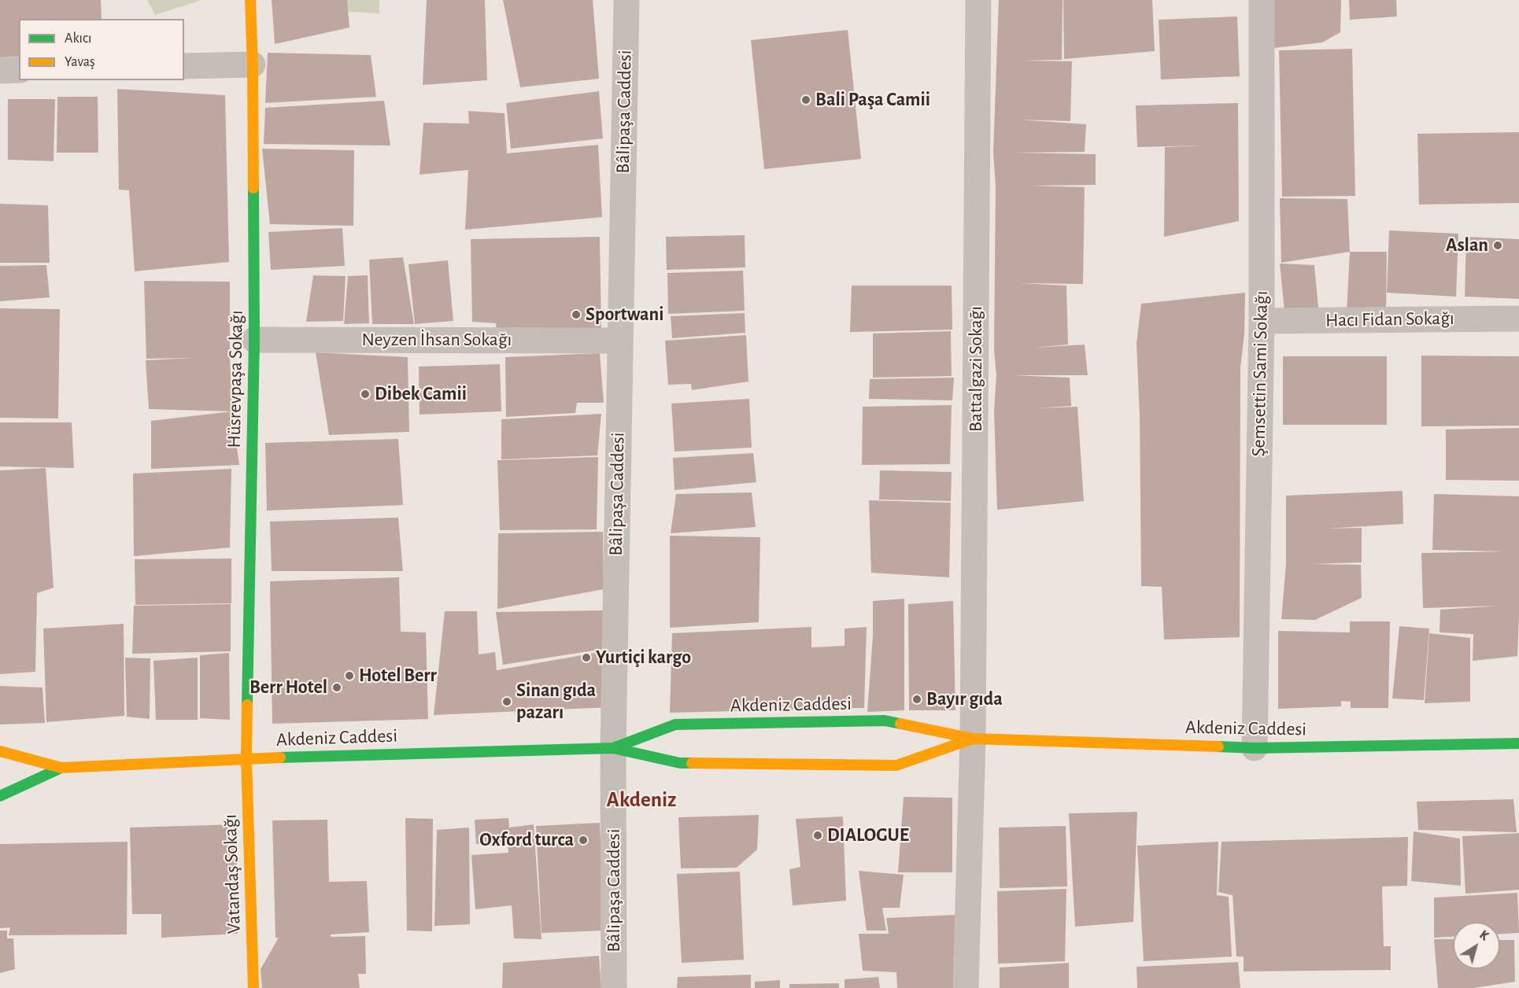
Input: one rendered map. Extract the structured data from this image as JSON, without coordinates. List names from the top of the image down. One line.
{"streets":{"main road":["Hüsrevpaşa Sokağı","Akdeniz Caddesi","Vatandaş Sokağı"],"street":["Bâlipaşa Caddesi","Hacı Fidan Sokağı","Neyzen İhsan Sokağı","Battalgazi Sokağı","Şemsettin Sami Sokağı"]},"crossings":[["Bâlipaşa Caddesi","Neyzen İhsan Sokağı"],["Bâlipaşa Caddesi","Akdeniz Caddesi"],["Hacı Fidan Sokağı","Şemsettin Sami Sokağı"],["Neyzen İhsan Sokağı","Hüsrevpaşa Sokağı"],["Battalgazi Sokağı","Akdeniz Caddesi"],["Şemsettin Sami Sokağı","Akdeniz Caddesi"],["Hüsrevpaşa Sokağı","Akdeniz Caddesi"],["Hüsrevpaşa Sokağı","Vatandaş Sokağı"],["Akdeniz Caddesi","Vatandaş Sokağı"]],"districts":["Akdeniz"],"places":["Bali Paşa Camii","Aslan","Sportwani","Dibek Camii","Yurtiçi kargo","Hotel Berr","Berr Hotel","Bayır gıda","Sinan gıda pazarı","DIALOGUE","Oxford turca"],"legend":["Akıcı","Yavaş"],"north":"top right"}
